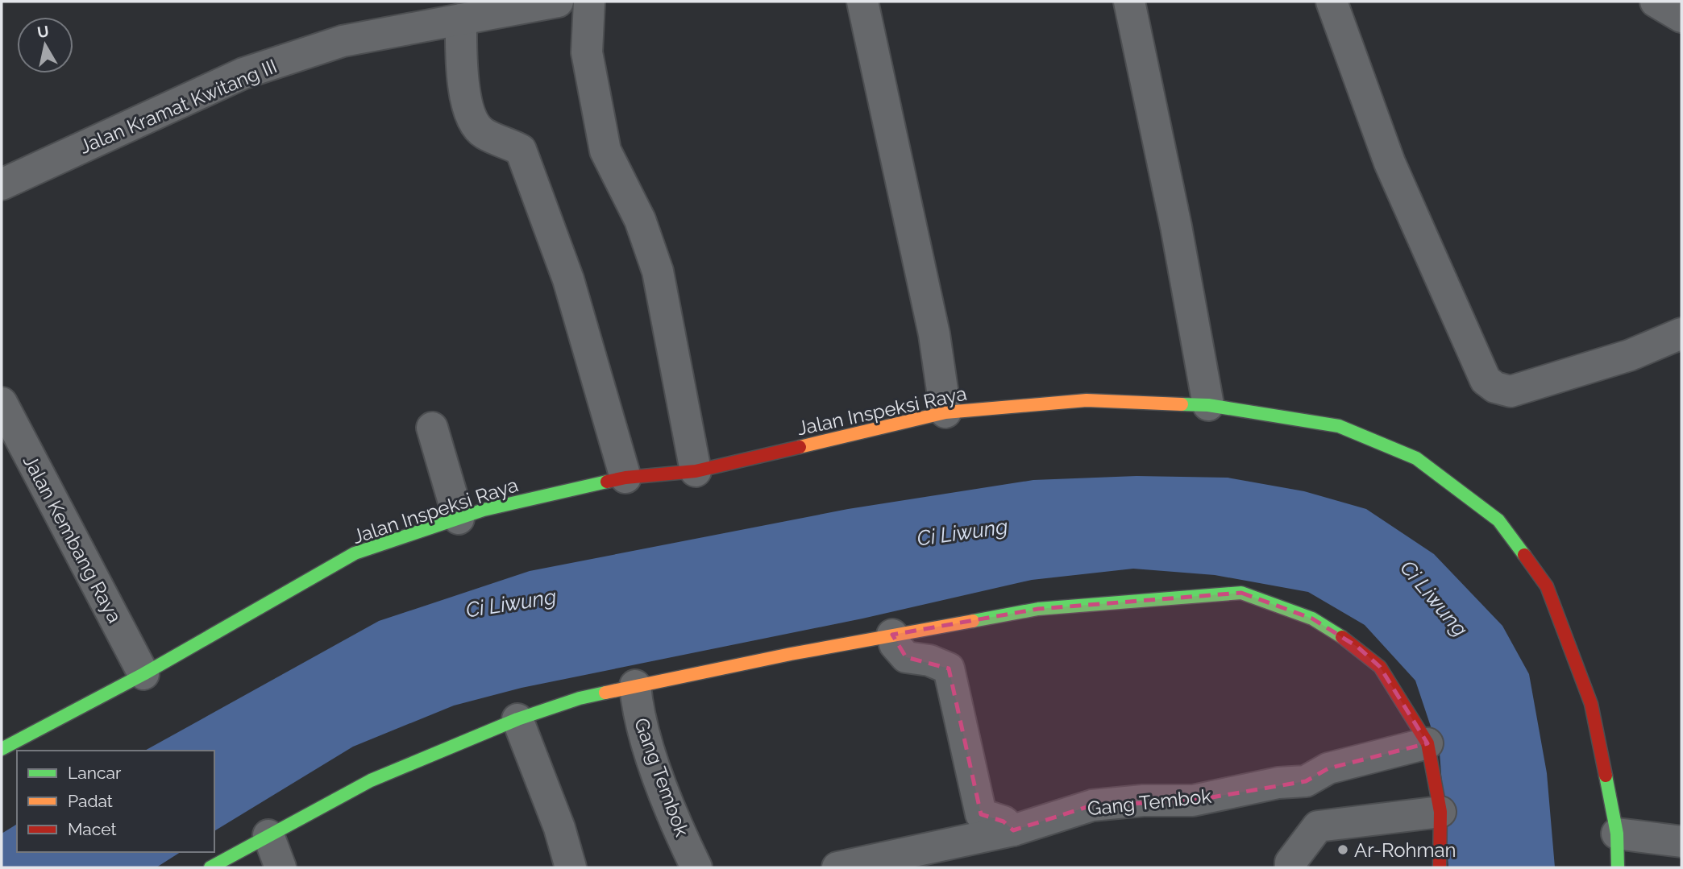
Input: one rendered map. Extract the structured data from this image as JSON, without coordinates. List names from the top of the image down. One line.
{"streets":{"street":["Jalan Kramat Kwitang III","Jalan Inspeksi Raya","Jalan Kembang Raya","Gang Tembok"]},"crossings":[["Jalan Inspeksi Raya","Jalan Kembang Raya"]],"water":["Ci Liwung"],"places":["Ar-Rohman"],"legend":["Lancar","Padat","Macet"],"north":"top"}
